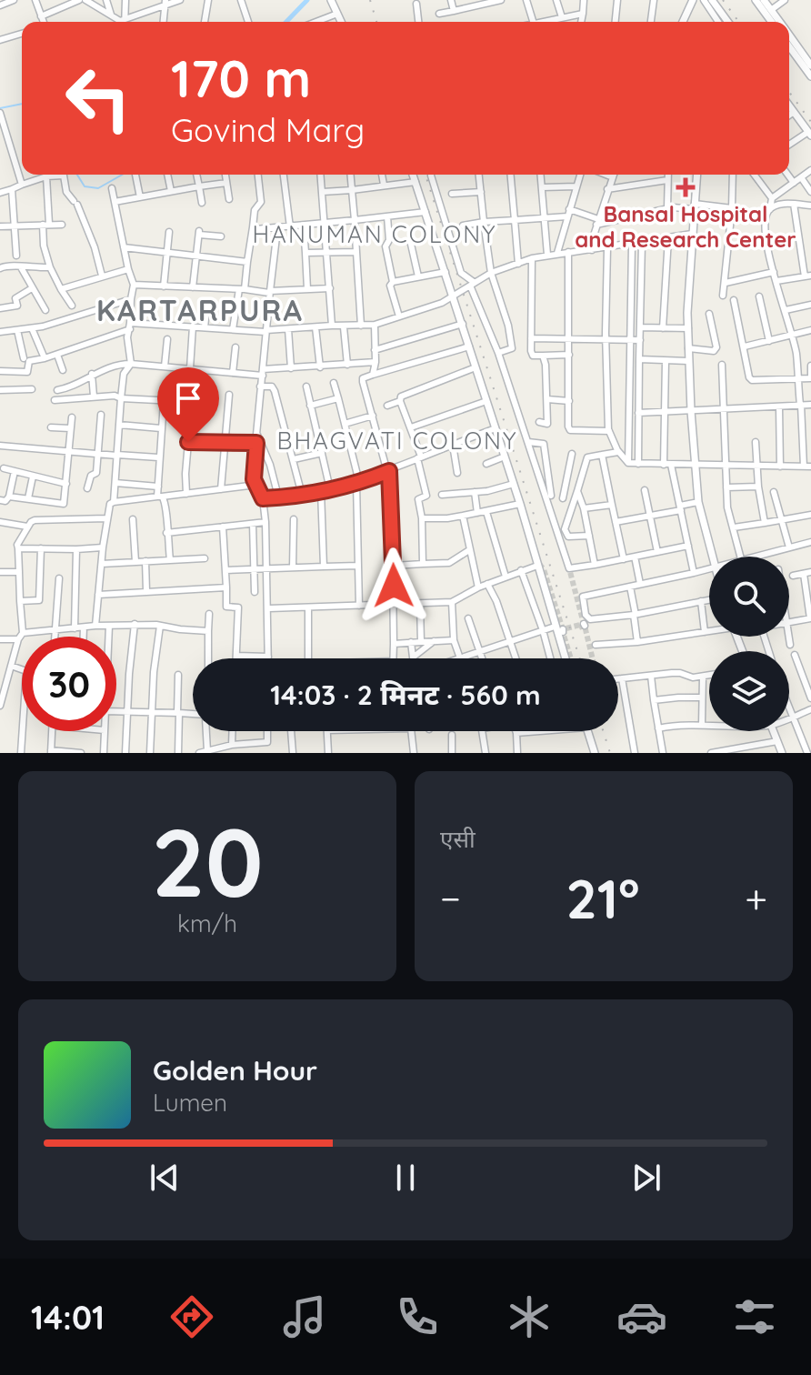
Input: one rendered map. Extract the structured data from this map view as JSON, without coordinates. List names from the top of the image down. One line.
{"districts":["HANUMAN COLONY","KARTARPURA","BHAGVATI COLONY"],"places":{"health":["Bansal Hospital and Research Center"]},"page":{"turn":["170 m","Govind Marg"],"limit":"30","trip":"14:03 · 2 मिनट · 560 m","tile":[["20","km/h"],"एसी"],"heat":["−","21°","+"],"song":["Golden Hour","Lumen"],"tabs":"14:01"}}
